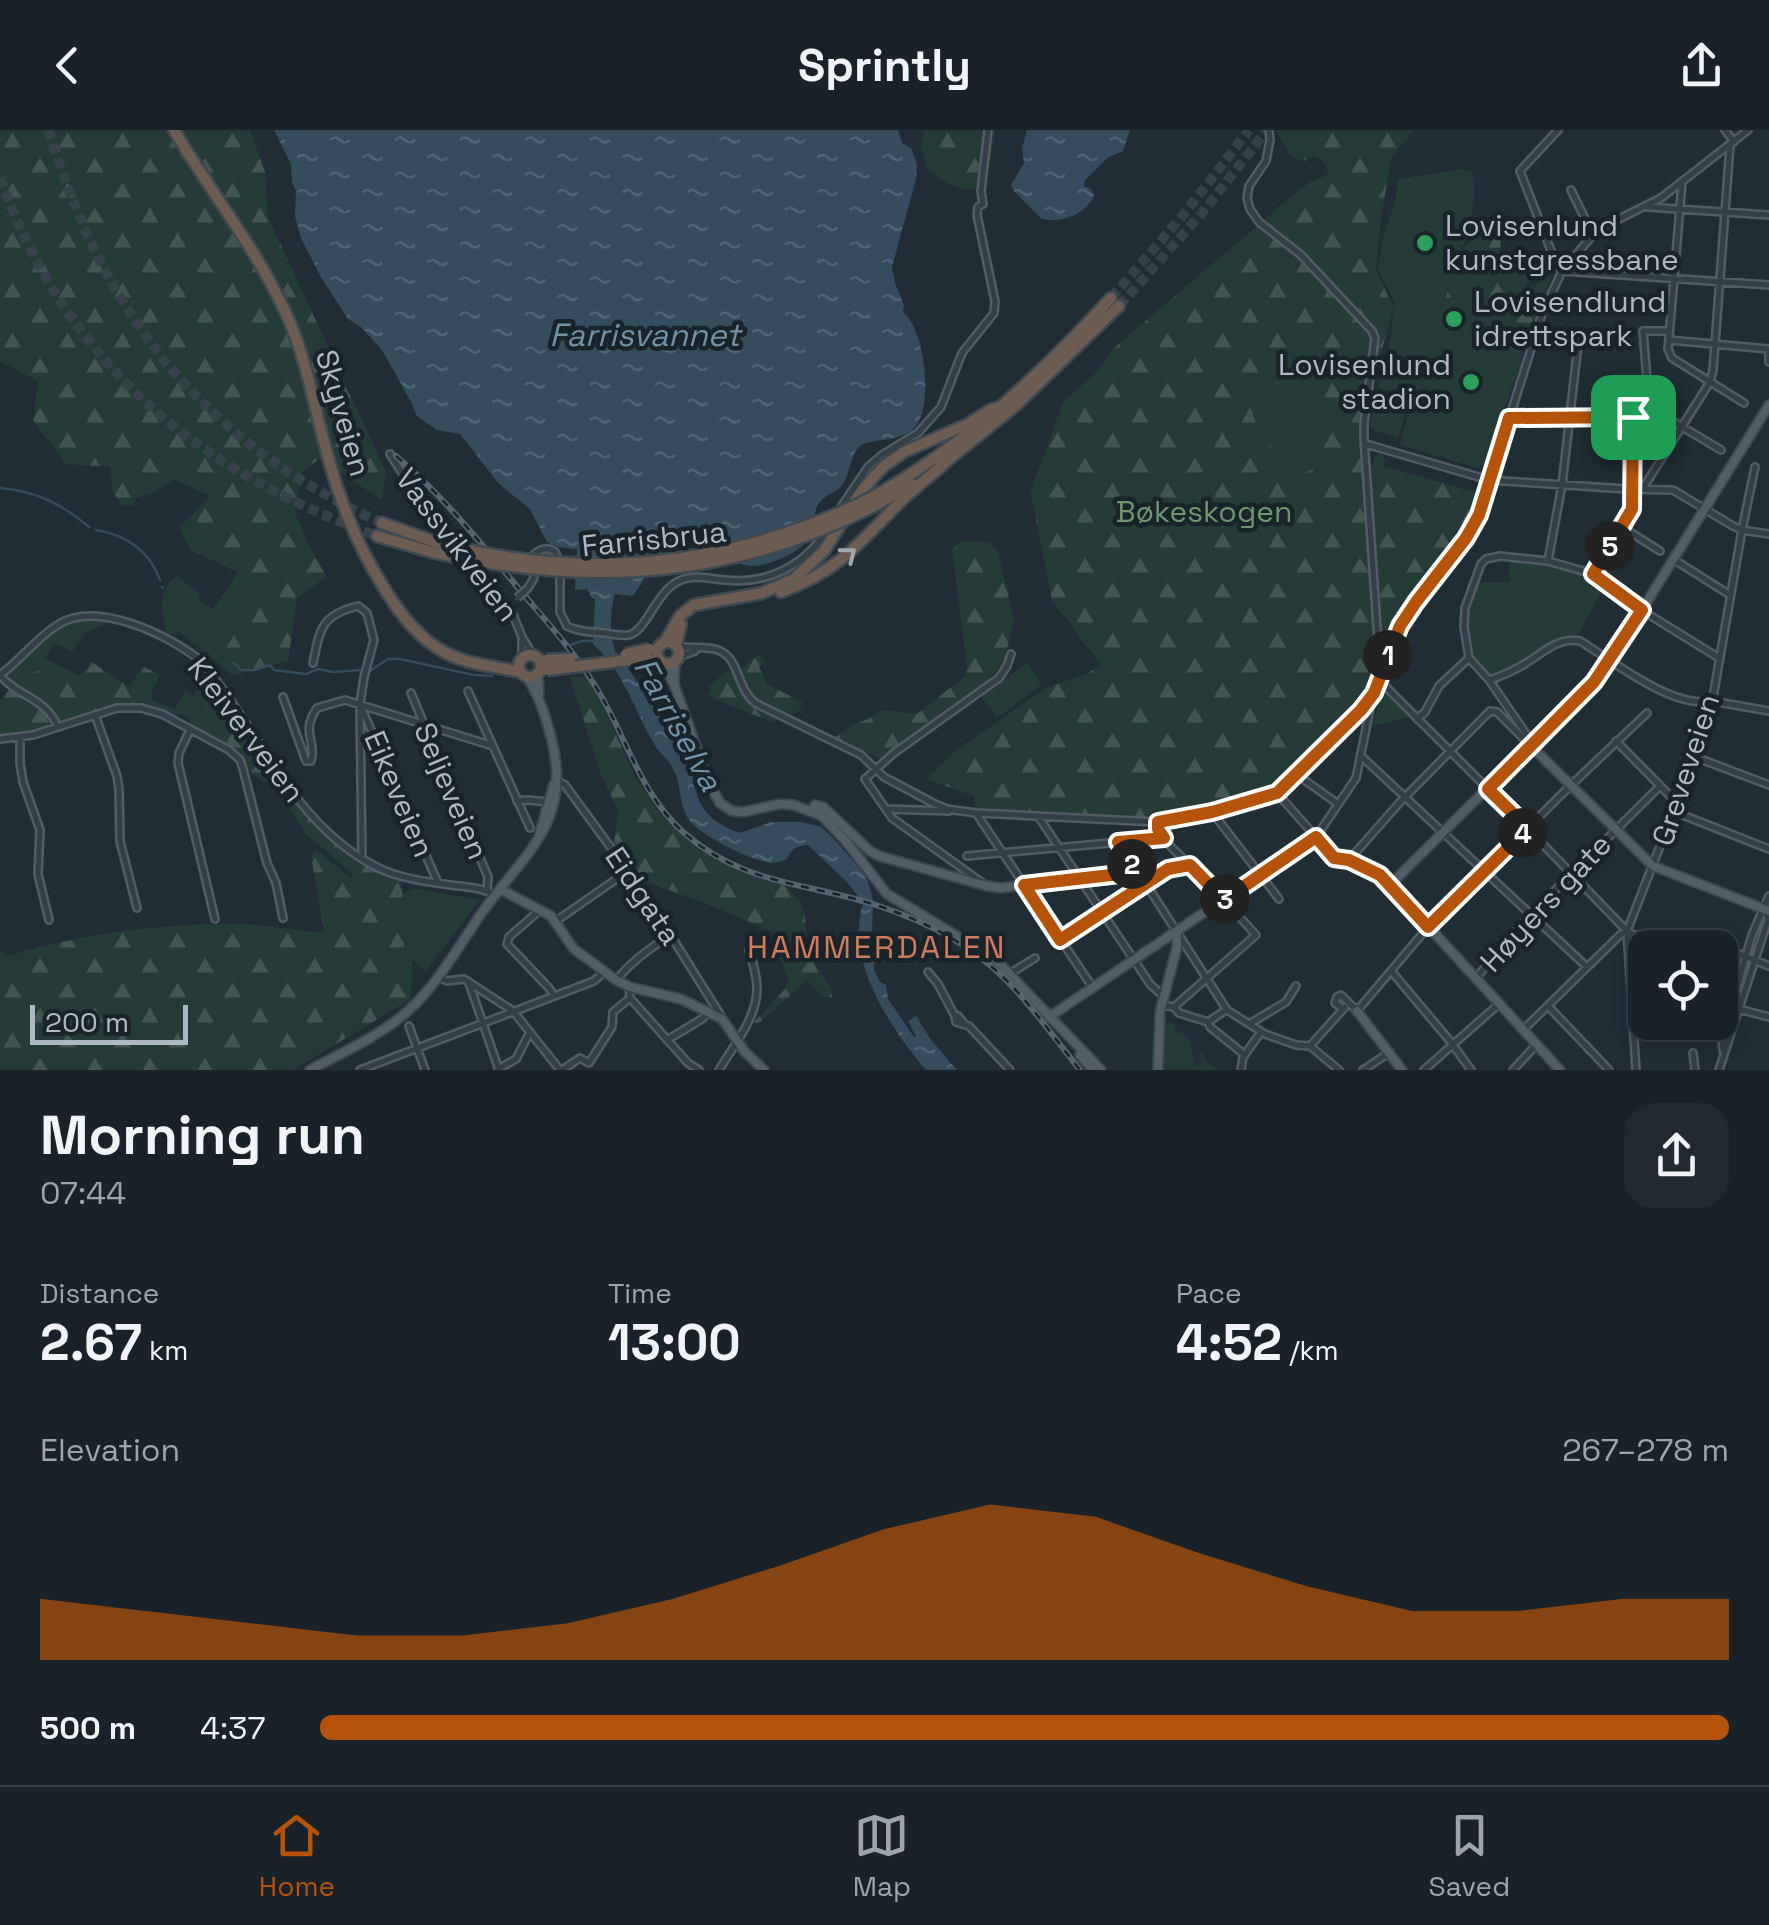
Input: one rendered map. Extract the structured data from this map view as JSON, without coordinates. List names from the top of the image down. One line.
{"streets":{"highway":["Skyveien","Farrisbrua"],"street":["Vassvikveien","Kleiverveien","Greveveien","Seljeveien","Eikeveien","Eidgata","Høyers gate"]},"crossings":[["Skyveien","Vassvikveien"],["Kleiverveien","Seljeveien"],["Kleiverveien","Eikeveien"]],"districts":["HAMMERDALEN"],"water":["Farrisvannet","Farriselva"],"parks":["Bøkeskogen"],"places":["Lovisenlund kunstgressbane","Lovisendlund idrettspark","Lovisenlund stadion"],"scale_bar":"200 m","page":{"header":"Sprintly","pins":["5","1","4","2","3"],"scale":"200 m","heading":["Morning run","07:44"],"stats":[["Distance","2.67 km"],["Time","13:00"],["Pace","4:52 /km"]],"chart":["Elevation","267–278 m"],"list":[{"name":"500 m","note":"4:37"}],"tabs":["Home","Map","Saved"]}}
